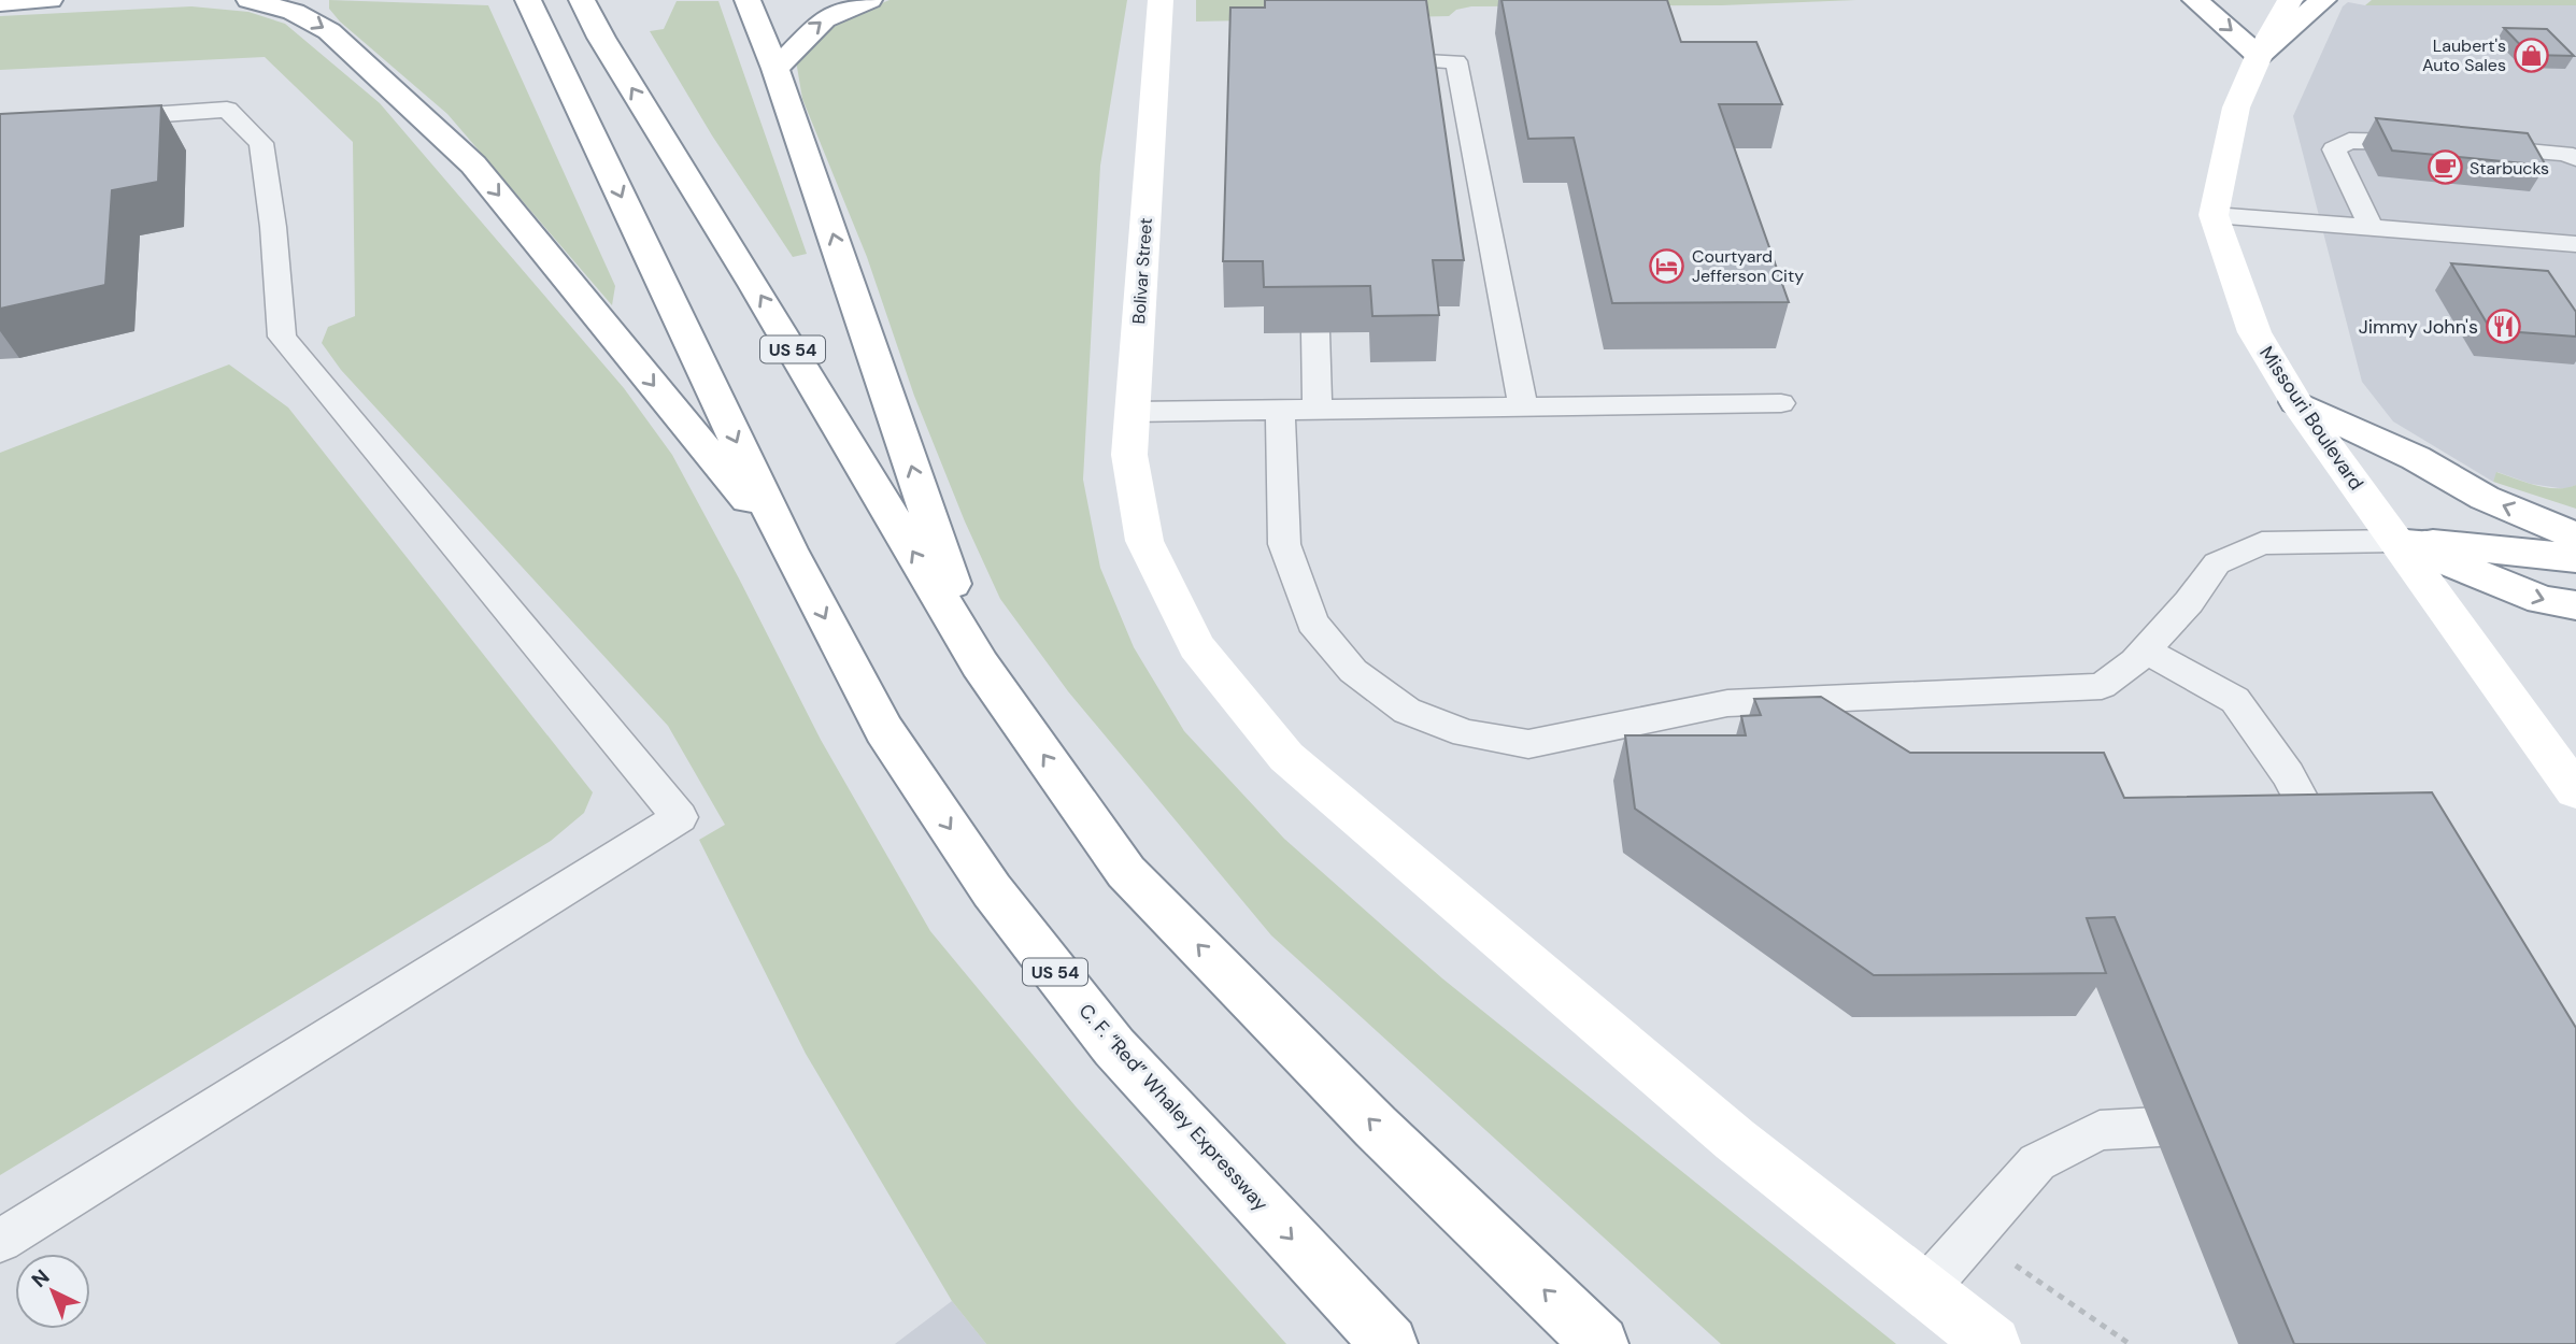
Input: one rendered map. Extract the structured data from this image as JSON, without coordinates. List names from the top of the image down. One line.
{"streets":{"main road":["Bolivar Street","US 54","Missouri Boulevard","C. F. “Red” Whaley Expressway"]},"crossings":[["US 54","C. F. “Red” Whaley Expressway"]],"places":{"shop":["Laubert's Auto Sales"],"cafe":["Starbucks"],"hotel":["Courtyard Jefferson City"],"restaurant":["Jimmy John's"]},"north":"top left"}
